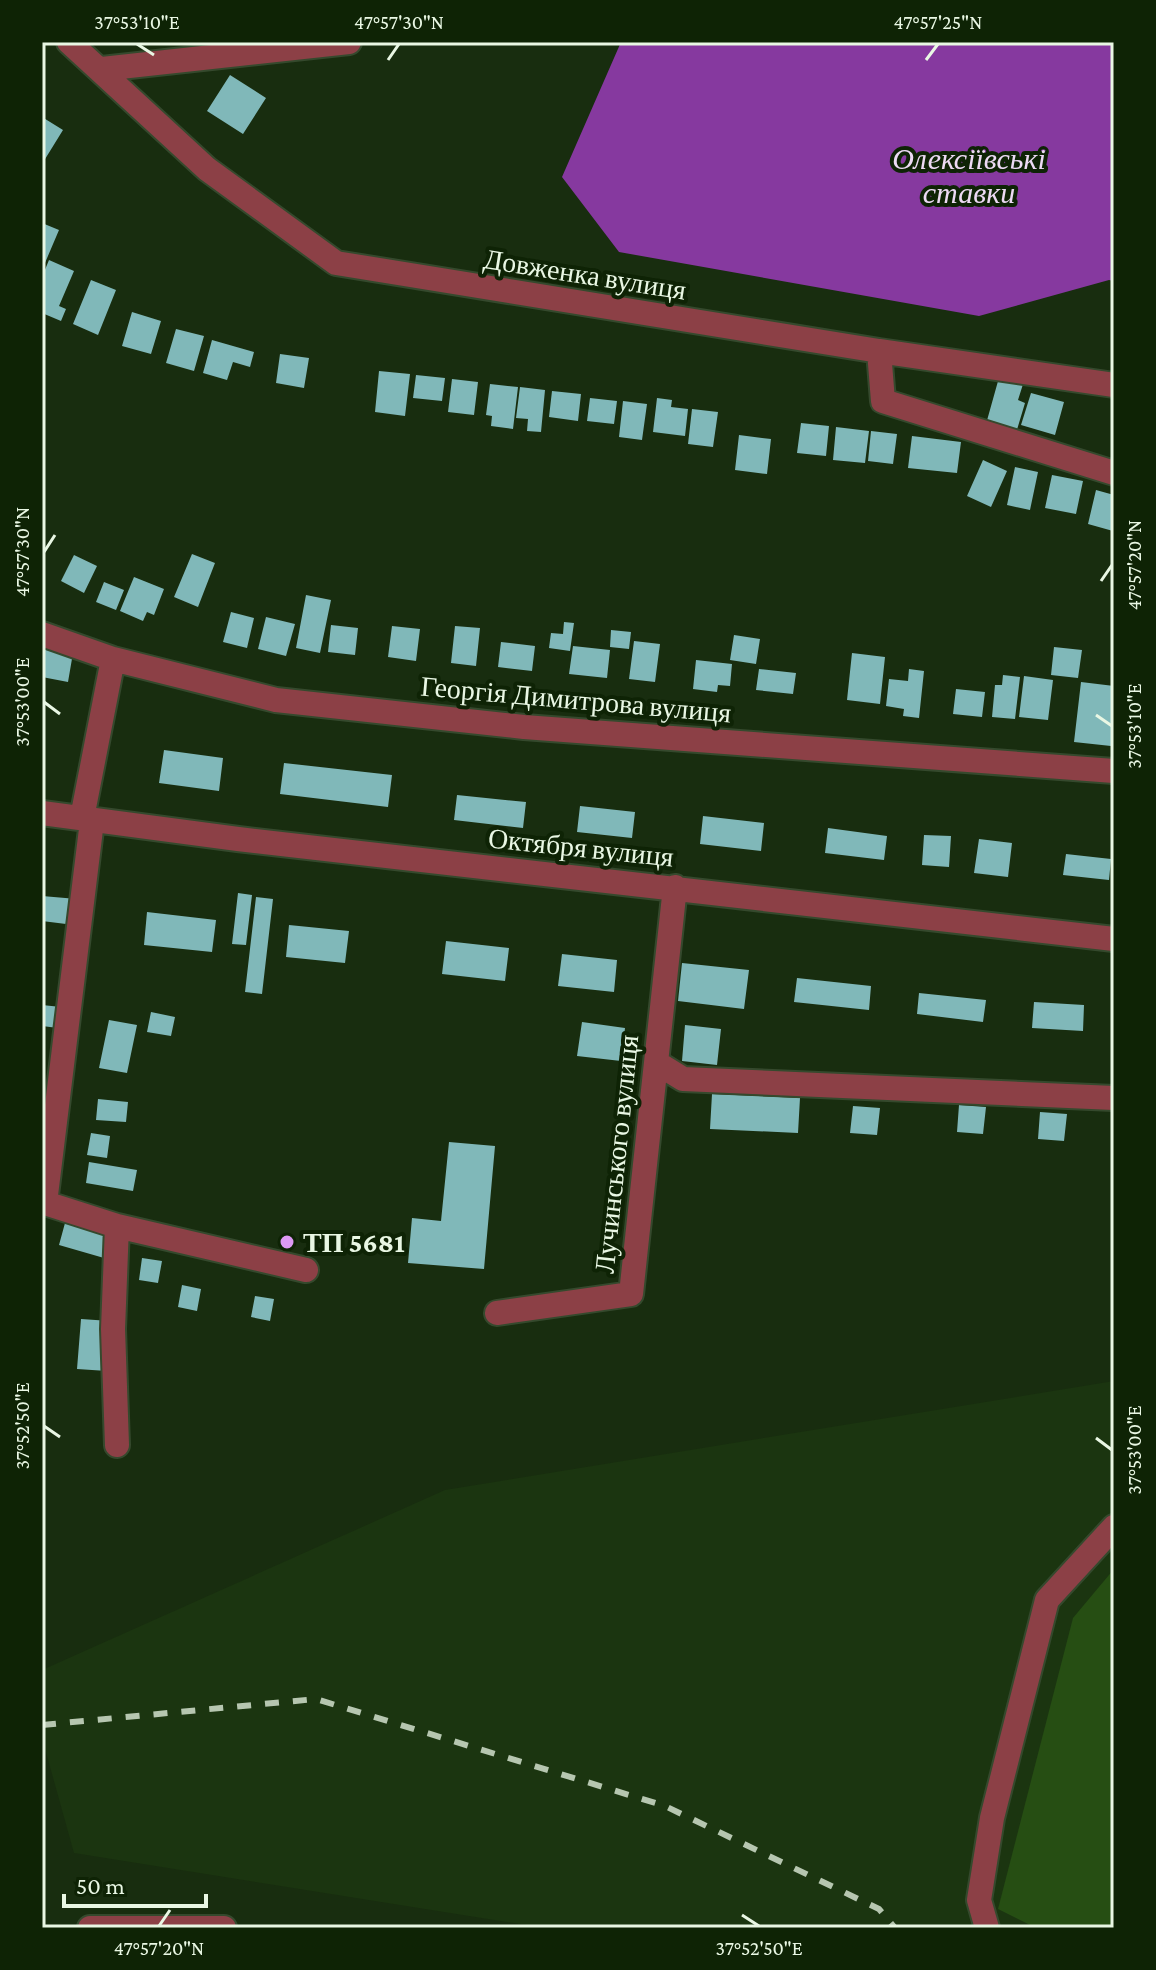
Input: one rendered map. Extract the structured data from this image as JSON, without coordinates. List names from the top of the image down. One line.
{"streets":{"street":["Довженка вулиця","Георгія Димитрова вулиця","Октября вулиця","Лучинського вулиця"]},"crossings":[["Октября вулиця","Лучинського вулиця"]],"water":["Олексіївські ставки"],"places":["ТП 5681"],"scale_bar":"50 m","coordinates":["37°53'10\"E","47°57'30\"N","47°57'25\"N","47°57'20\"N","37°53'00\"E","37°52'50\"E"]}
